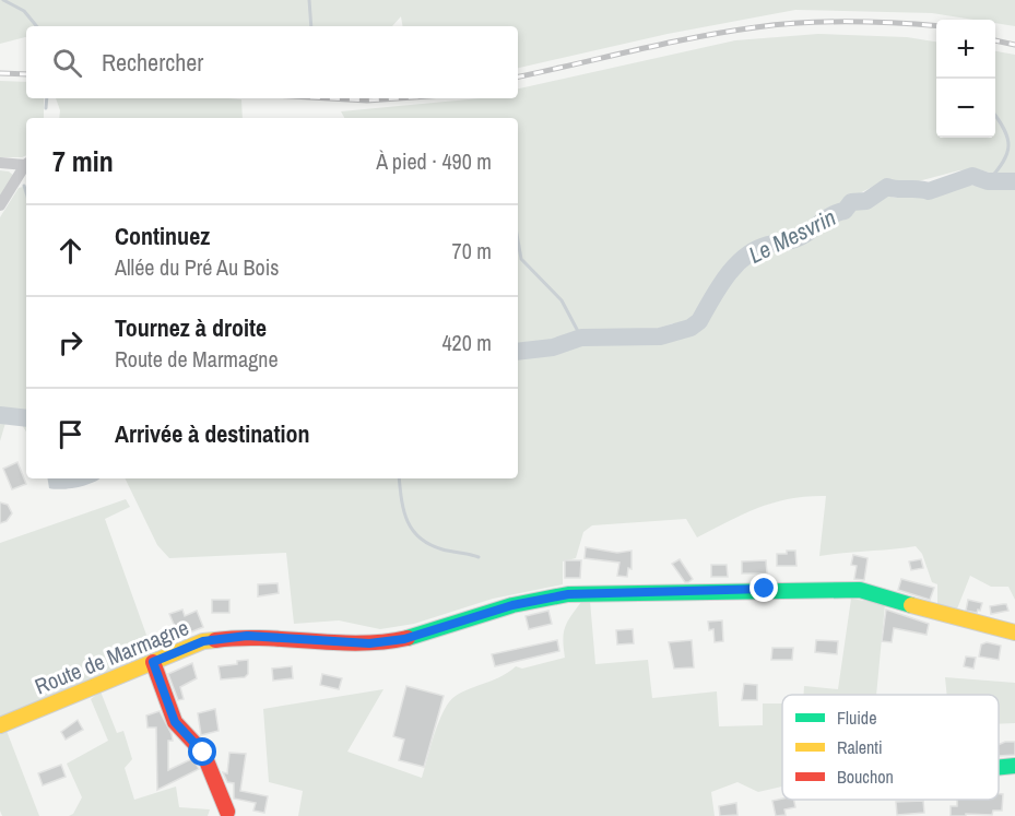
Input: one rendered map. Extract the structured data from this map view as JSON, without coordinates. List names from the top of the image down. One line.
{"streets":{"main road":["Route de Marmagne"]},"water":["Le Mesvrin"],"legend":["Fluide","Ralenti","Bouchon"],"page":{"map_buttons":["+","−"],"search":"Rechercher","heading":["7 min","À pied · 490 m"],"list":[["Continuez","Allée du Pré Au Bois","70 m"],["Tournez à droite","Route de Marmagne","420 m"],"Arrivée à destination"]}}
